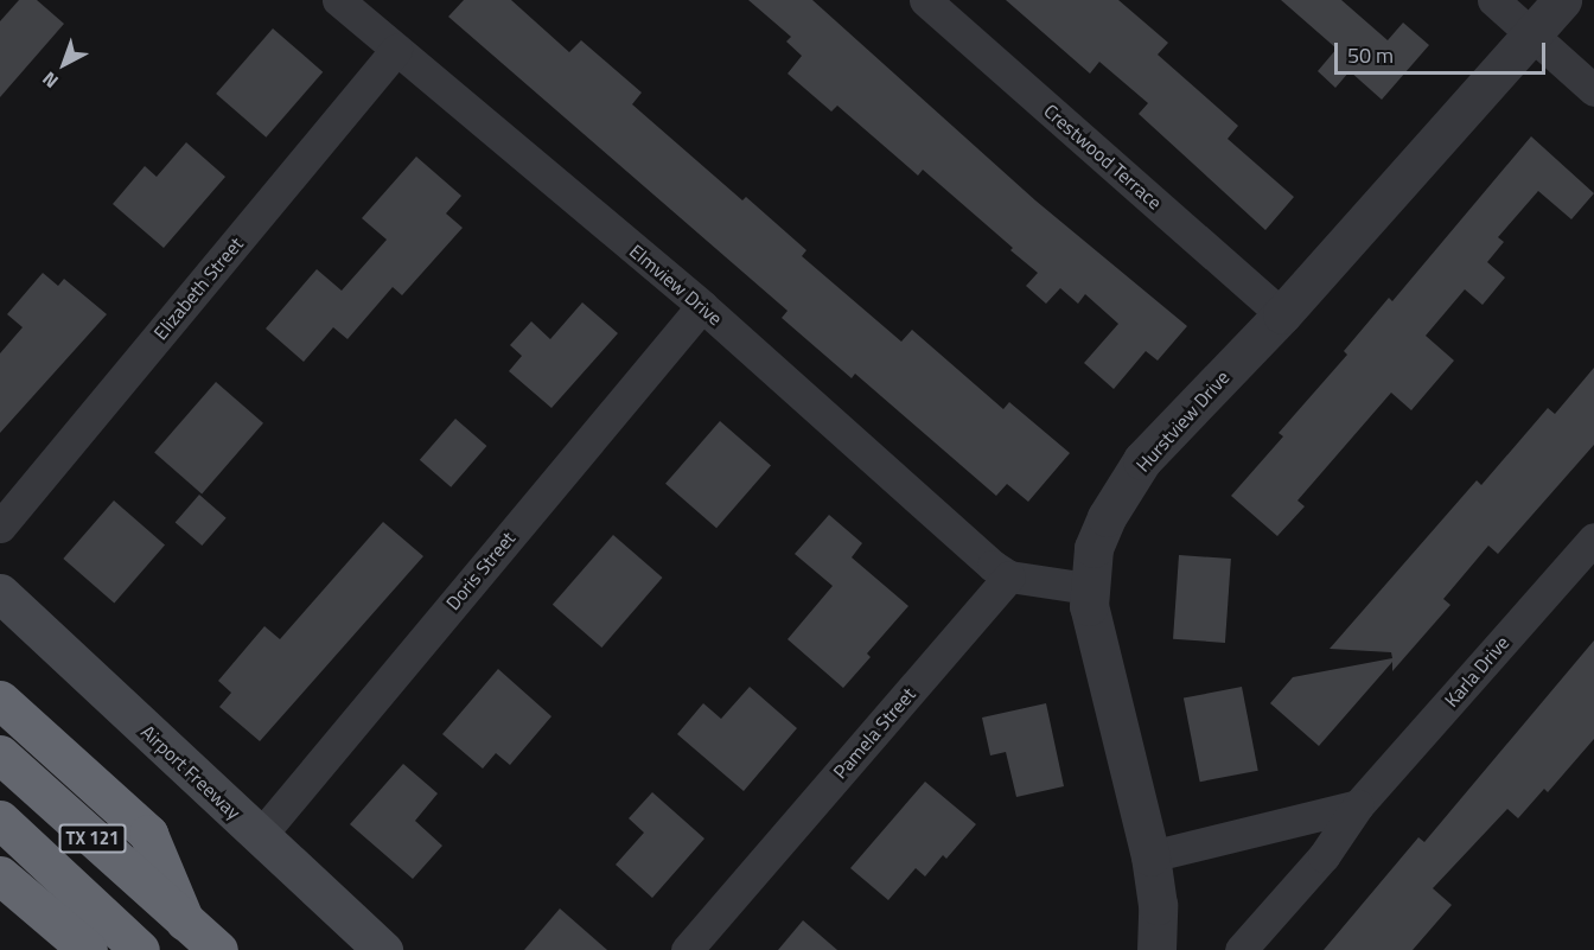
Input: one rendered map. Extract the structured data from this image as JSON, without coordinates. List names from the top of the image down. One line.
{"streets":{"highway":["TX 121"],"main road":["Airport Freeway"],"street":["Crestwood Terrace","Elmview Drive","Elizabeth Street","Hurstview Drive","Doris Street","Karla Drive","Pamela Street"]},"crossings":[["Crestwood Terrace","Hurstview Drive"],["Elmview Drive","Elizabeth Street"],["Elmview Drive","Doris Street"],["Elmview Drive","Pamela Street"],["Doris Street","Airport Freeway"]],"scale_bar":"50 m","north":"bottom left"}
